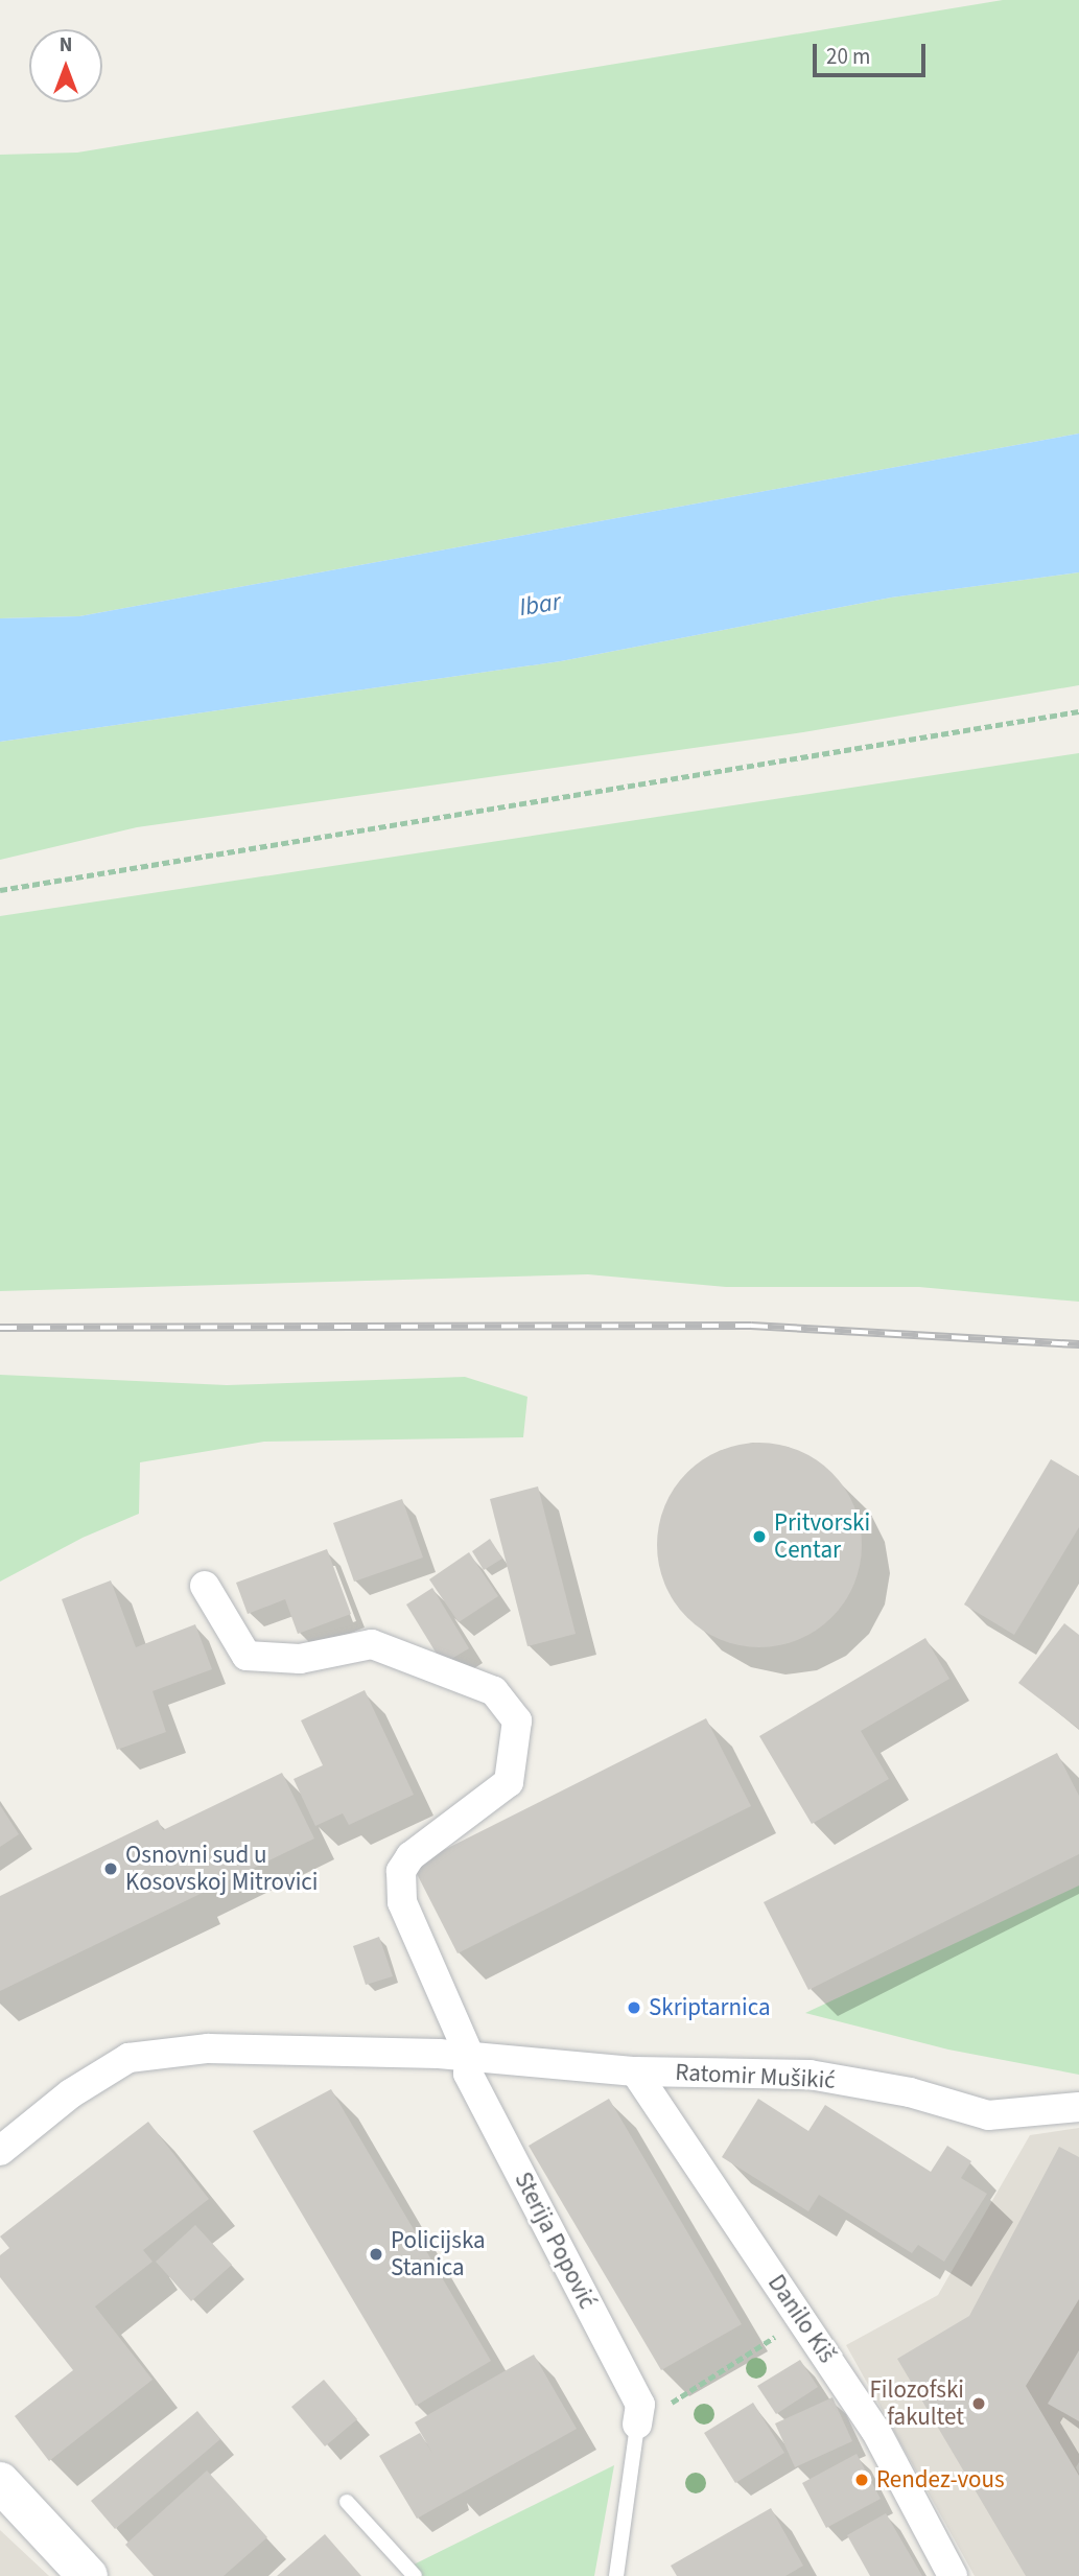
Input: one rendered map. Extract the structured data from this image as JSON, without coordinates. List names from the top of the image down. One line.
{"streets":{"street":["Ratomir Mušikić","Sterija Popović","Danilo Kiš"]},"crossings":[["Ratomir Mušikić","Sterija Popović"],["Ratomir Mušikić","Danilo Kiš"]],"water":["Ibar"],"places":["Pritvorski Centar","Osnovni sud u Kosovskoj Mitrovici","Skriptarnica","Policijska Stanica","Filozofski fakultet","Rendez-vous"],"scale_bar":"20 m","north":"top"}
